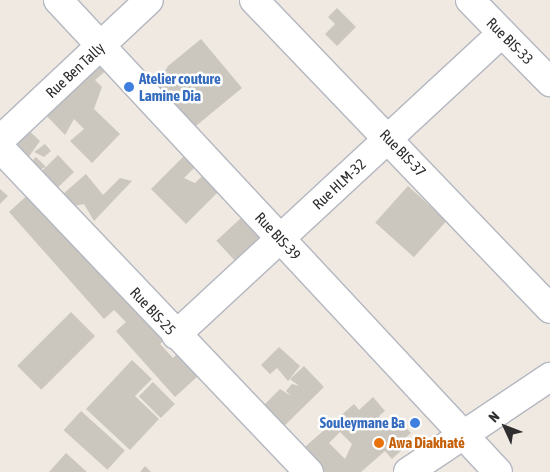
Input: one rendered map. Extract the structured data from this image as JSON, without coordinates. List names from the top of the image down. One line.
{"streets":{"street":["Rue BIS-33","Rue Ben Tally","Rue BIS-37","Rue HLM-32","Rue BIS-39","Rue BIS-25"]},"crossings":[["Rue BIS-33","Rue HLM-32"],["Rue Ben Tally","Rue BIS-39"],["Rue BIS-37","Rue HLM-32"],["Rue HLM-32","Rue BIS-39"],["Rue HLM-32","Rue BIS-25"]],"places":["Atelier couture Lamine Dia","Souleymane Ba","Awa Diakhaté"],"north":"top left"}
